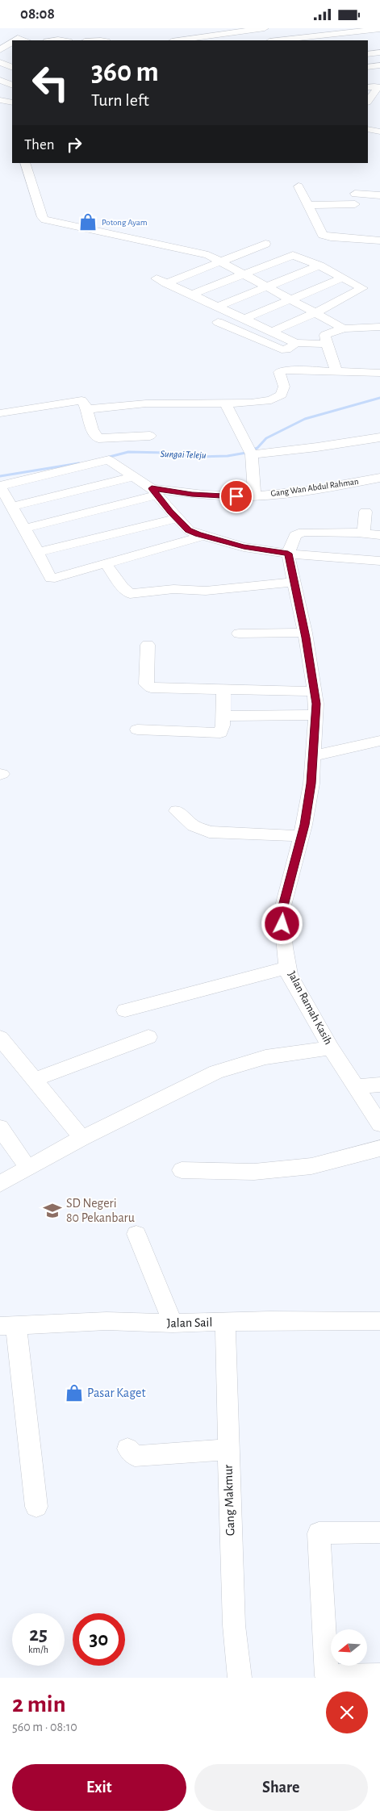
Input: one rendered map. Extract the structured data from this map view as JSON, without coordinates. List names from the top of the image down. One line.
{"streets":{"street":["Gang Wan Abdul Rahman","Jalan Ramah Kasih","Jalan Sail","Gang Makmur"]},"crossings":[["Jalan Sail","Gang Makmur"]],"water":["Sungai Teleju"],"places":{"shop":["Potong Ayam","Pasar Kaget"],"school or university":["SD Negeri 80 Pekanbaru"]},"north":"left","page":{"status":"08:08","turn":["360 m","Turn left"],"then":"Then","speed":"25 km/h","limit":"30","heading":["2 min","560 m · 08:10"],"buttons":["Exit","Share"]}}
